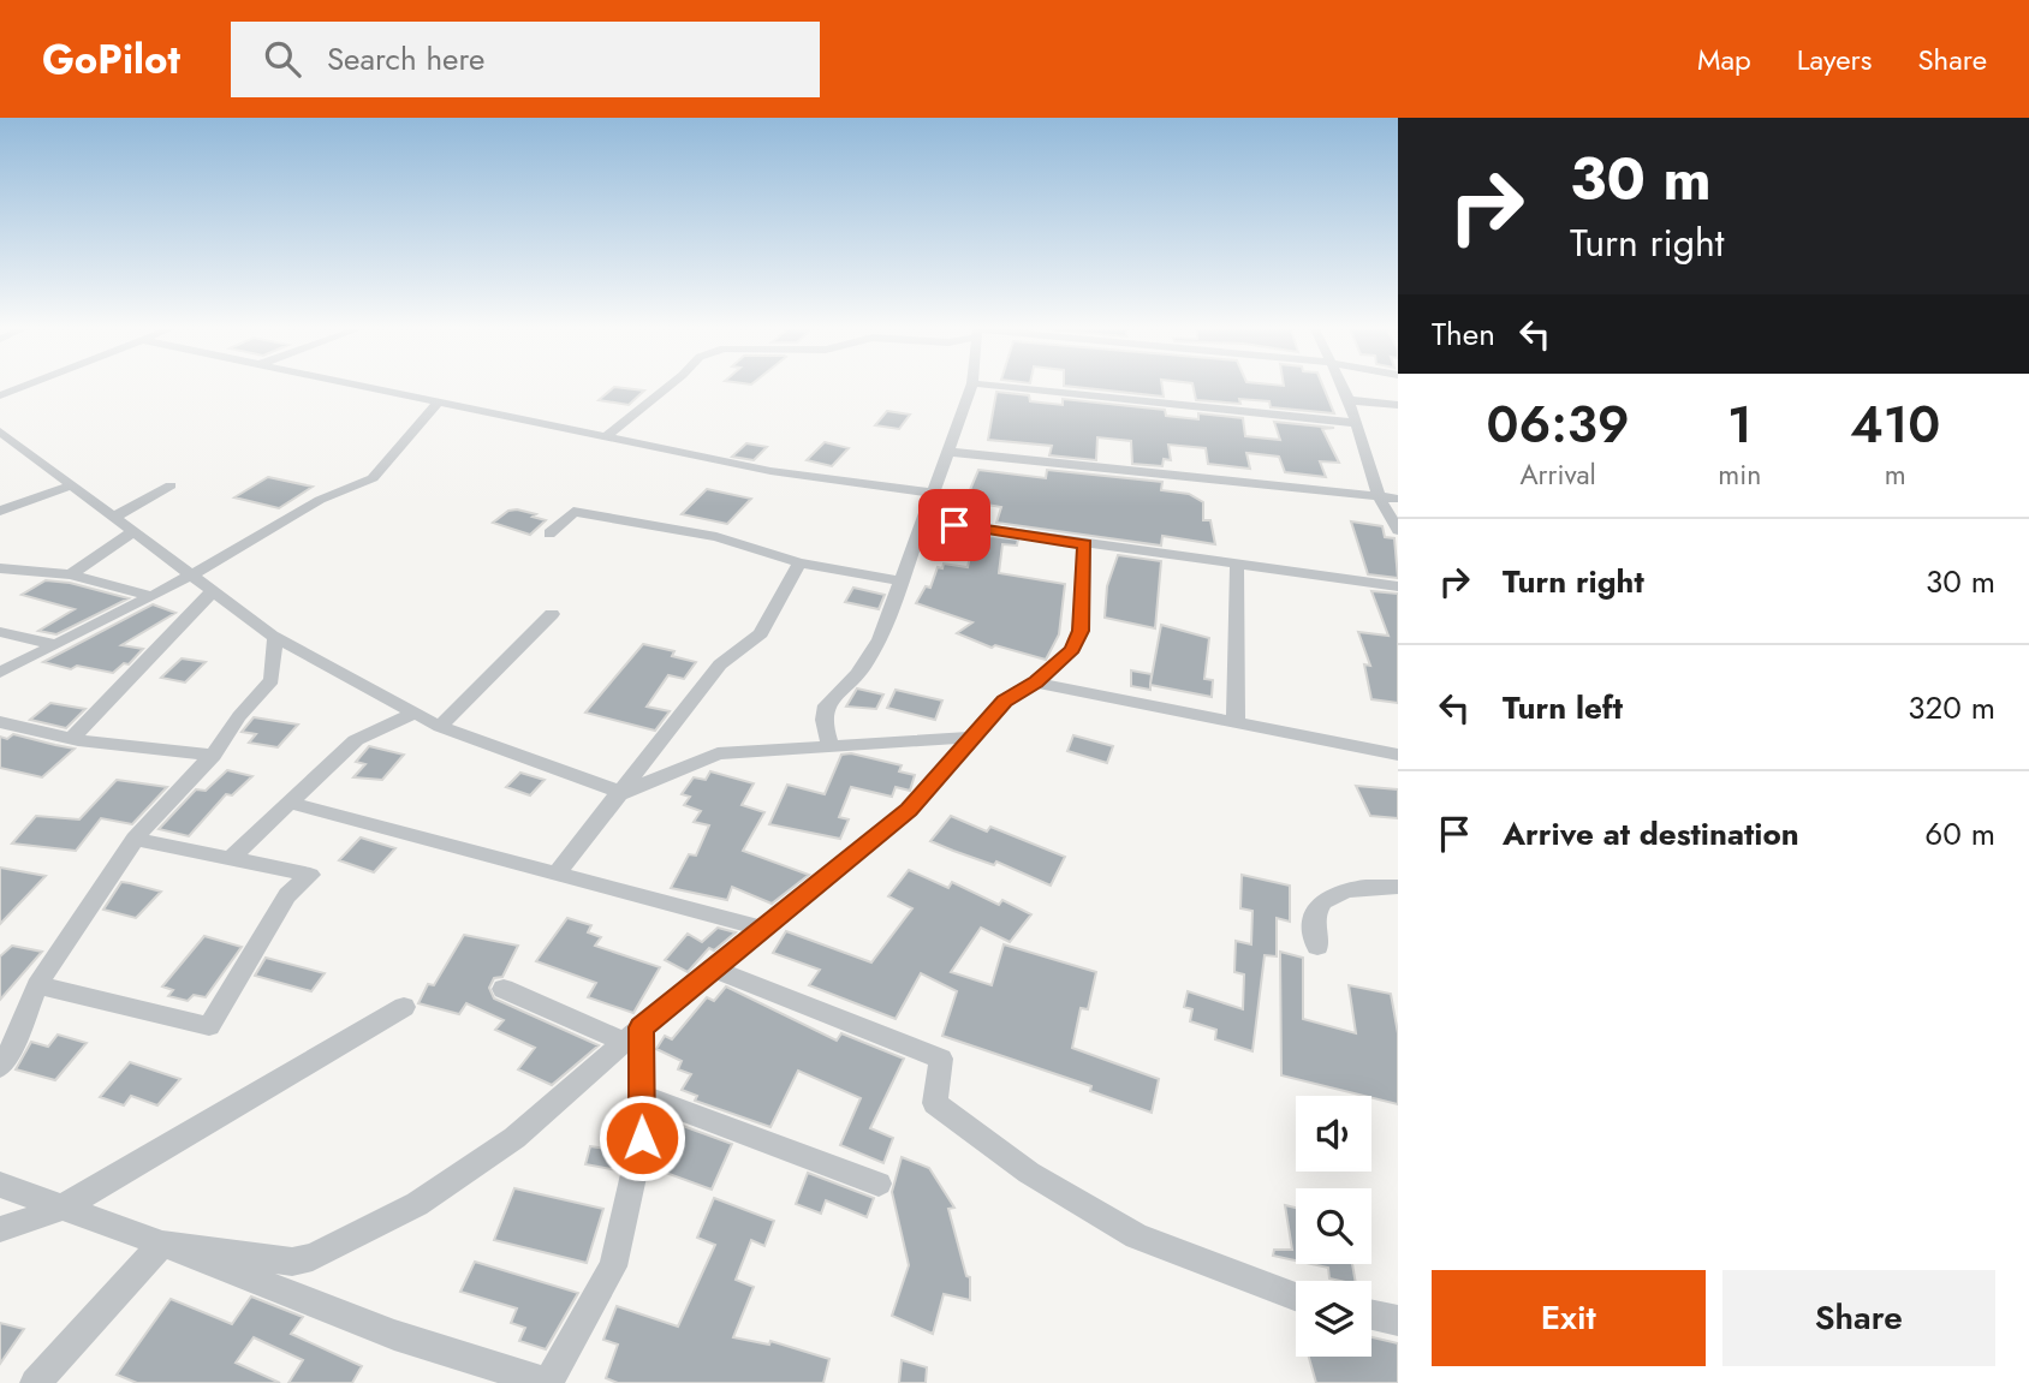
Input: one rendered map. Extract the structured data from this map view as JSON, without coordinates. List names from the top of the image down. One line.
{"page":{"header":"GoPilot","search":"Search here","nav":["Map","Layers","Share"],"turn":["30 m","Turn right"],"then":"Then","eta":["06:39","Arrival","1","min","410","m"],"list":[{"name":"Turn right","value":"30 m"},{"name":"Turn left","value":"320 m"},{"name":"Arrive at destination","value":"60 m"}],"buttons":["Exit","Share"]}}
